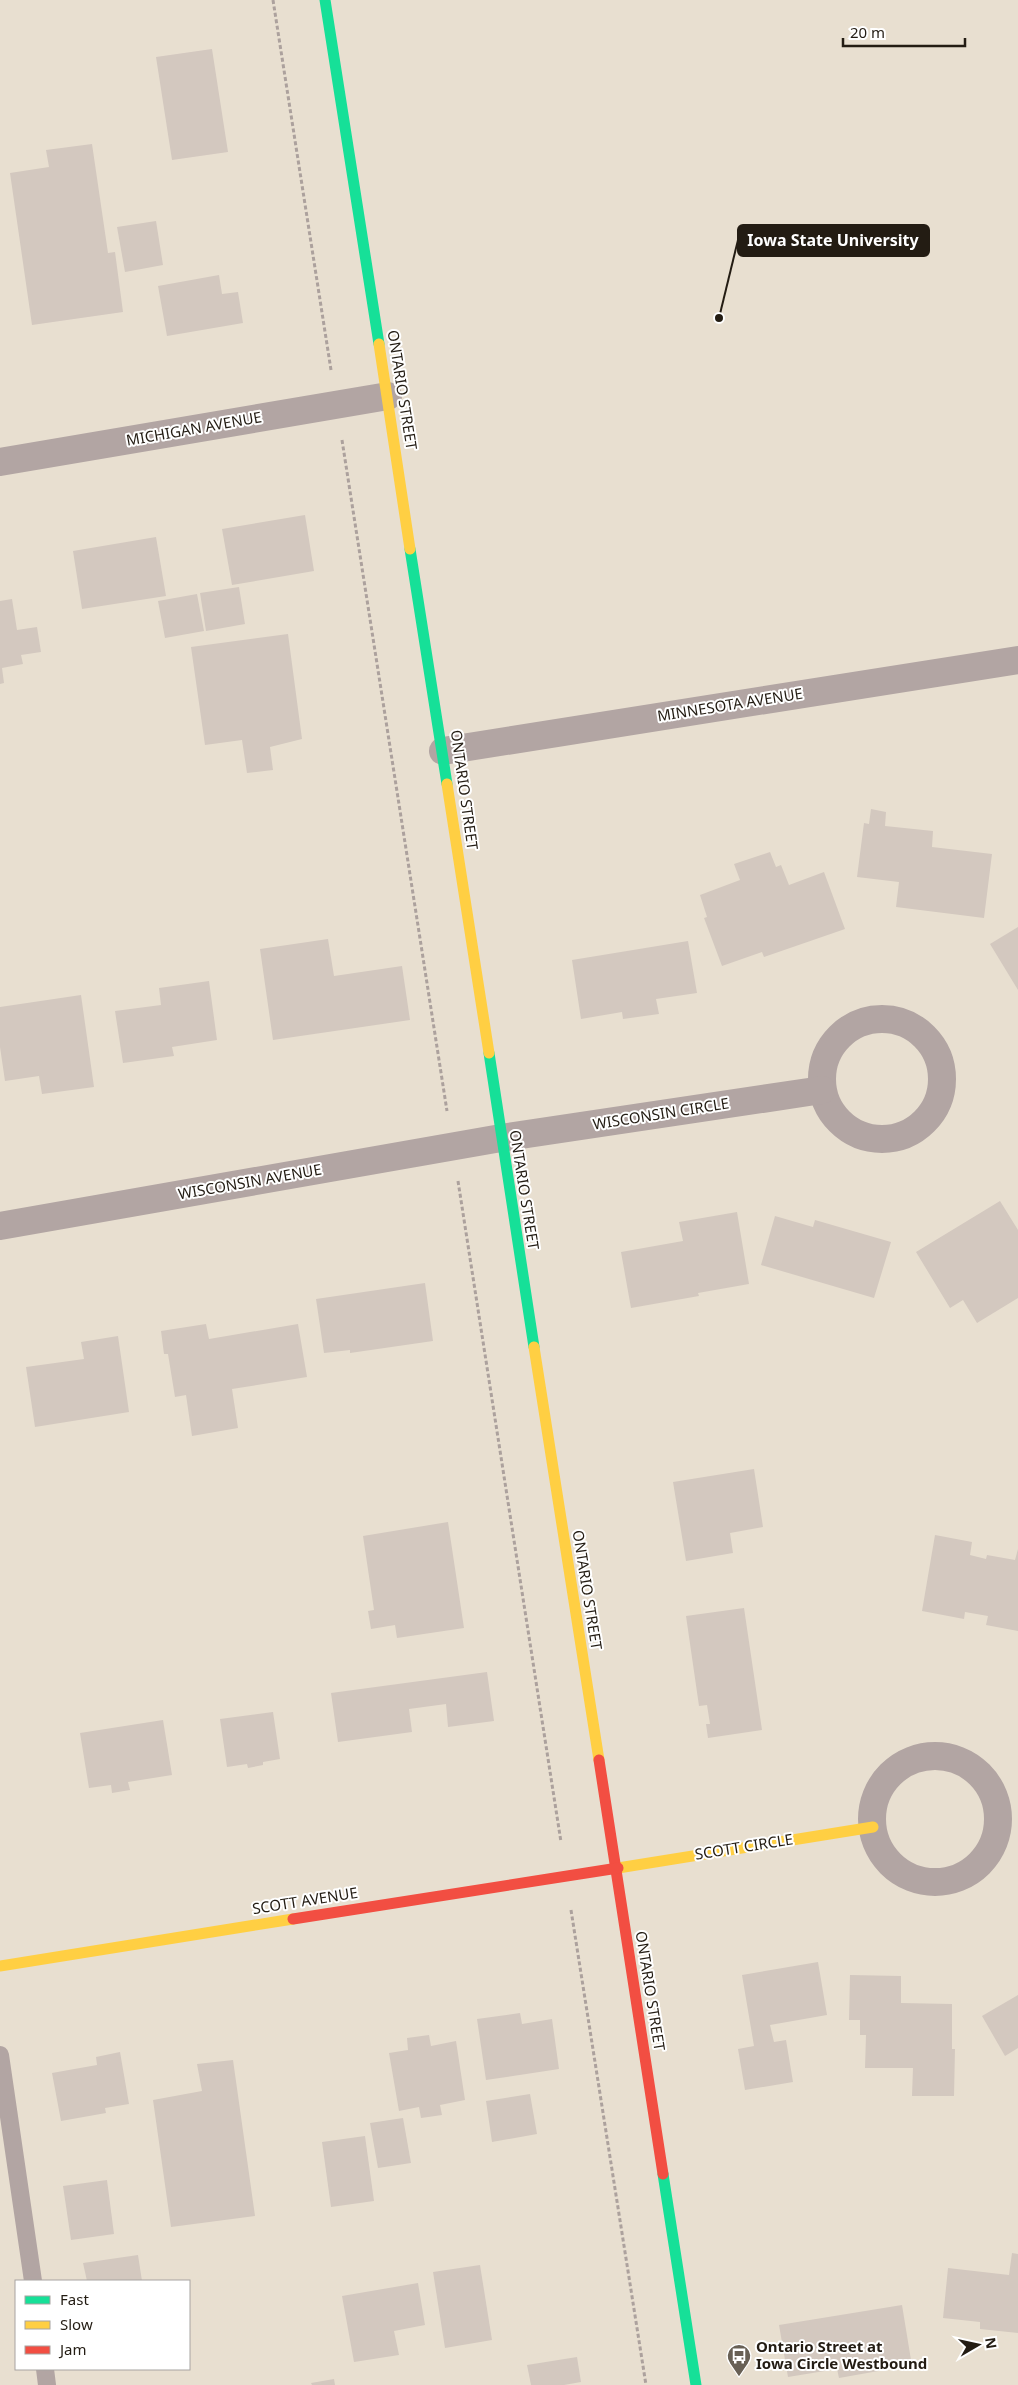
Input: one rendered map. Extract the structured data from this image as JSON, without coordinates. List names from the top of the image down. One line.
{"streets":{"main road":["ONTARIO STREET","SCOTT CIRCLE","SCOTT AVENUE"],"street":["MICHIGAN AVENUE","MINNESOTA AVENUE","WISCONSIN CIRCLE","WISCONSIN AVENUE"]},"crossings":[["ONTARIO STREET","MICHIGAN AVENUE"],["ONTARIO STREET","MINNESOTA AVENUE"],["ONTARIO STREET","WISCONSIN CIRCLE"],["ONTARIO STREET","WISCONSIN AVENUE"],["ONTARIO STREET","SCOTT CIRCLE"],["ONTARIO STREET","SCOTT AVENUE"],["WISCONSIN CIRCLE","WISCONSIN AVENUE"],["SCOTT CIRCLE","SCOTT AVENUE"]],"places":{"other":["Iowa State University"],"bus stop":["Ontario Street at Iowa Circle Westbound"]},"legend":["Fast","Slow","Jam"],"scale_bar":"20 m","north":"right"}
